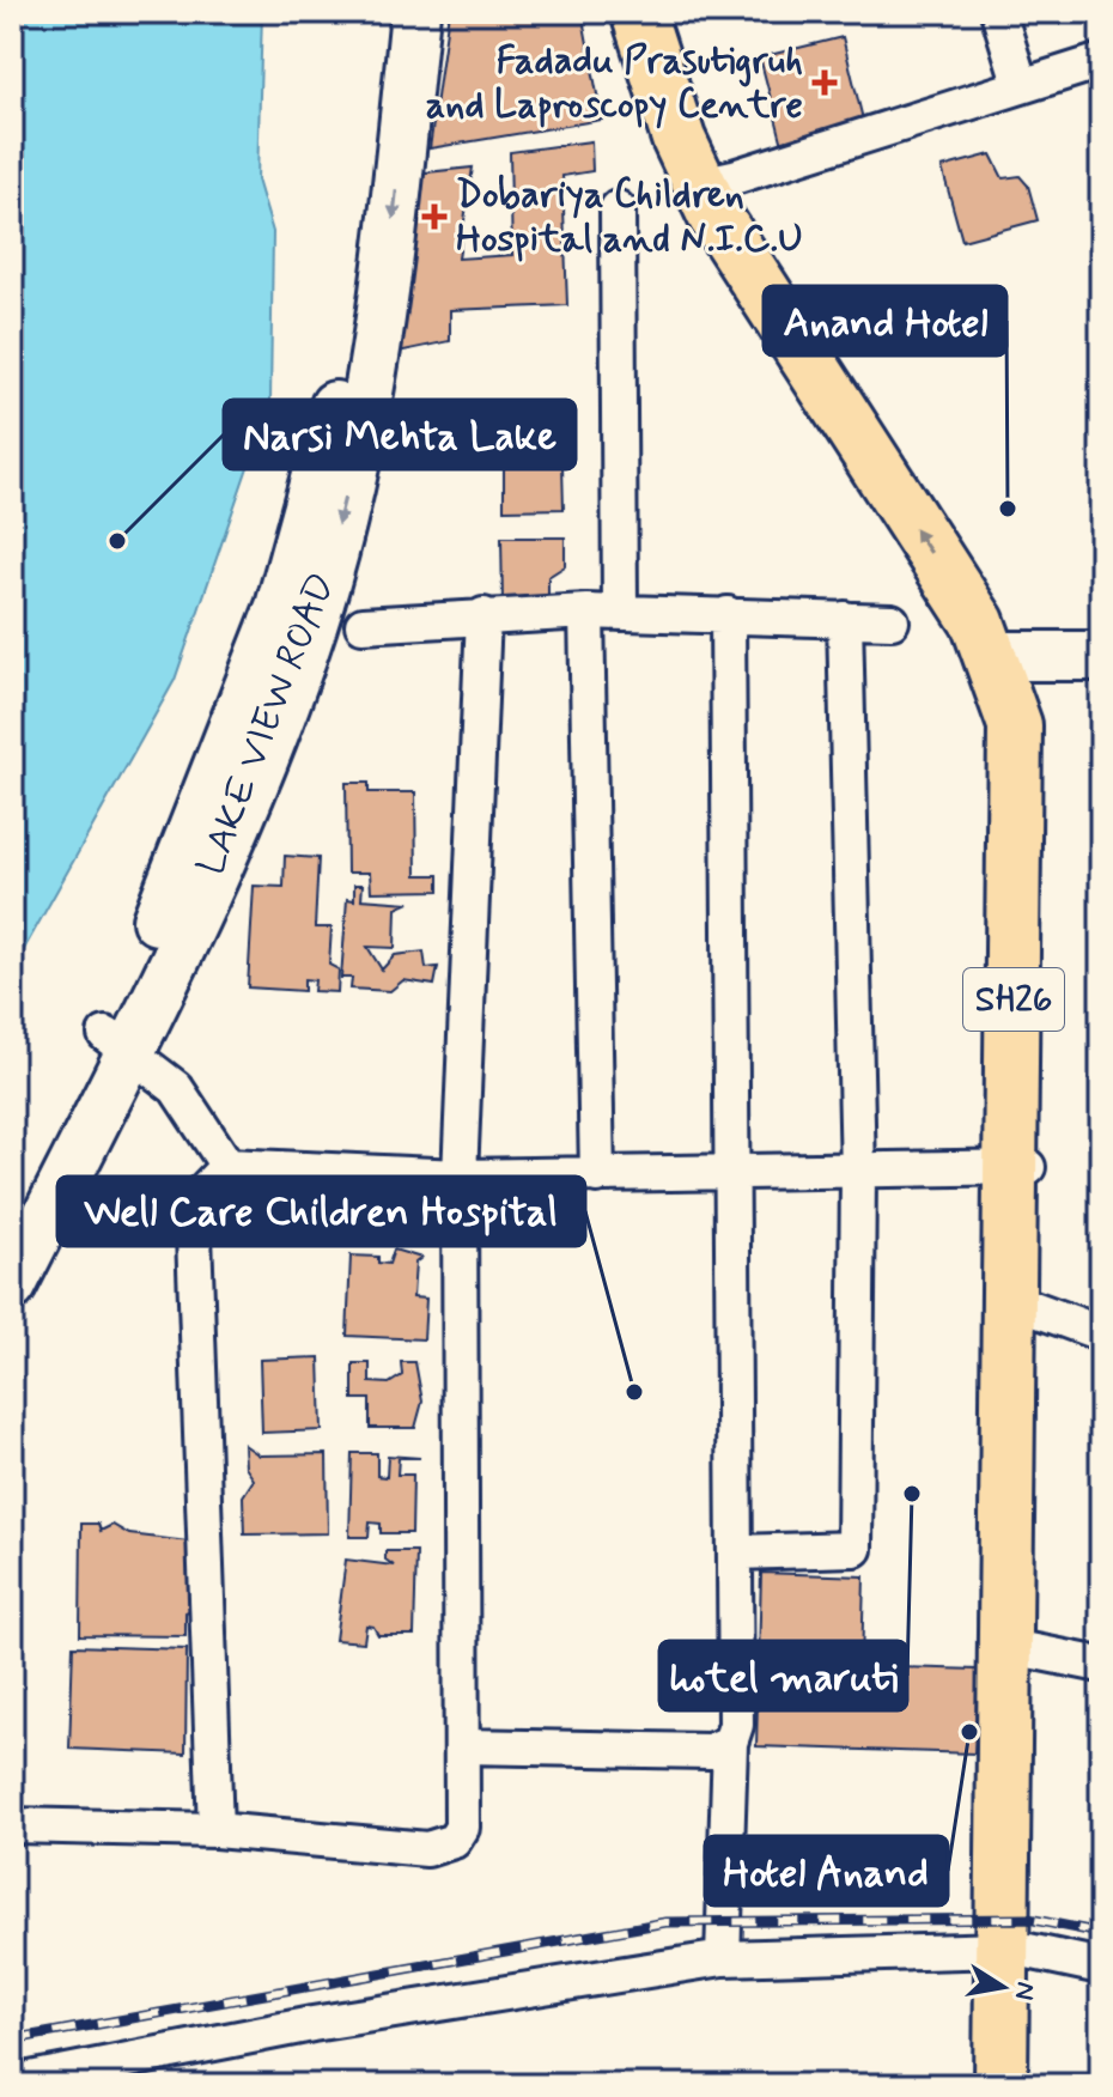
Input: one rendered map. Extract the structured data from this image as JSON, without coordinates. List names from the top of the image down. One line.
{"streets":{"main road":["LAKE VIEW ROAD","SH26"]},"places":{"health":["Fadadu Prasutigruh and Laproscopy Centre","Dobariya Children Hospital and N.I.C.U"],"other":["Anand Hotel","Narsi Mehta Lake","Well Care Children Hospital","hotel maruti","Hotel Anand"]},"north":"right"}
